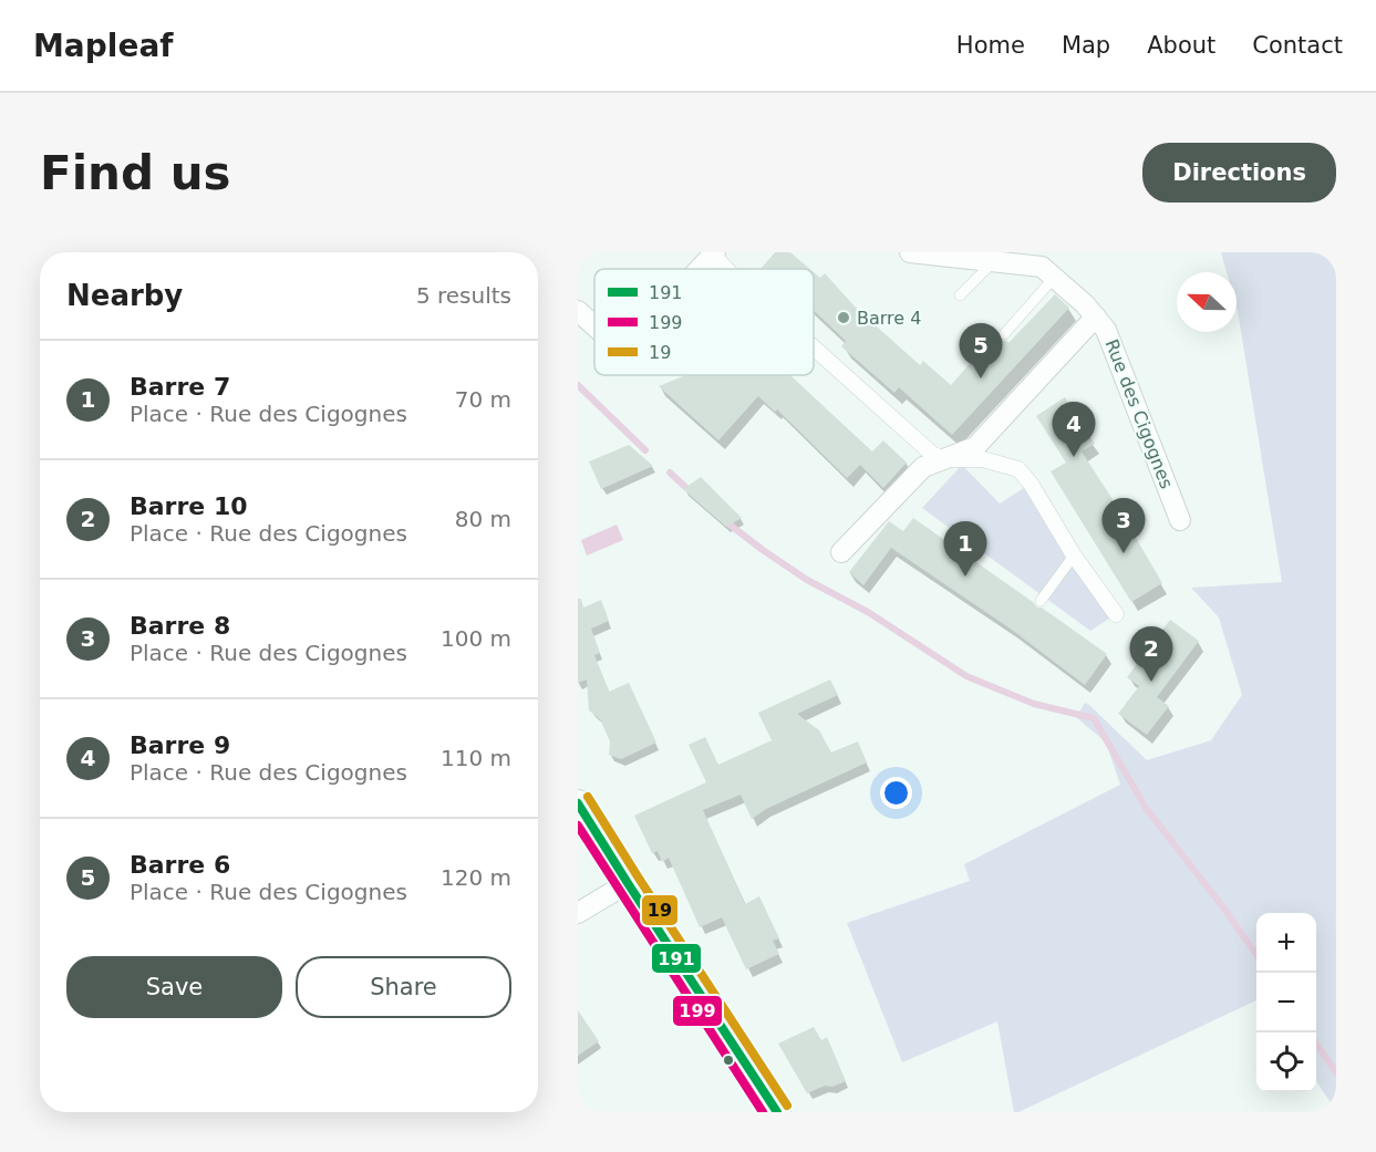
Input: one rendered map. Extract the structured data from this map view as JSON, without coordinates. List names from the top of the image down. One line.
{"streets":{"street":["Rue des Cigognes"]},"places":["Barre 4"],"lines":["transit line 19","transit line 191","transit line 199"],"legend":["191","199","19"],"north":"left","page":{"header":"Mapleaf","nav":["Home","Map","About","Contact"],"buttons":["Directions",["Save","Share"]],"title":"Find us","heading":["Nearby","5 results"],"pins":["5","4","3","1","2"],"list":[{"mark":"1","name":"Barre 7","note":"Place · Rue des Cigognes","value":"70 m"},{"mark":"2","name":"Barre 10","note":"Place · Rue des Cigognes","value":"80 m"},{"mark":"3","name":"Barre 8","note":"Place · Rue des Cigognes","value":"100 m"},{"mark":"4","name":"Barre 9","note":"Place · Rue des Cigognes","value":"110 m"},{"mark":"5","name":"Barre 6","note":"Place · Rue des Cigognes","value":"120 m"}],"map_buttons":["+","−"]}}
